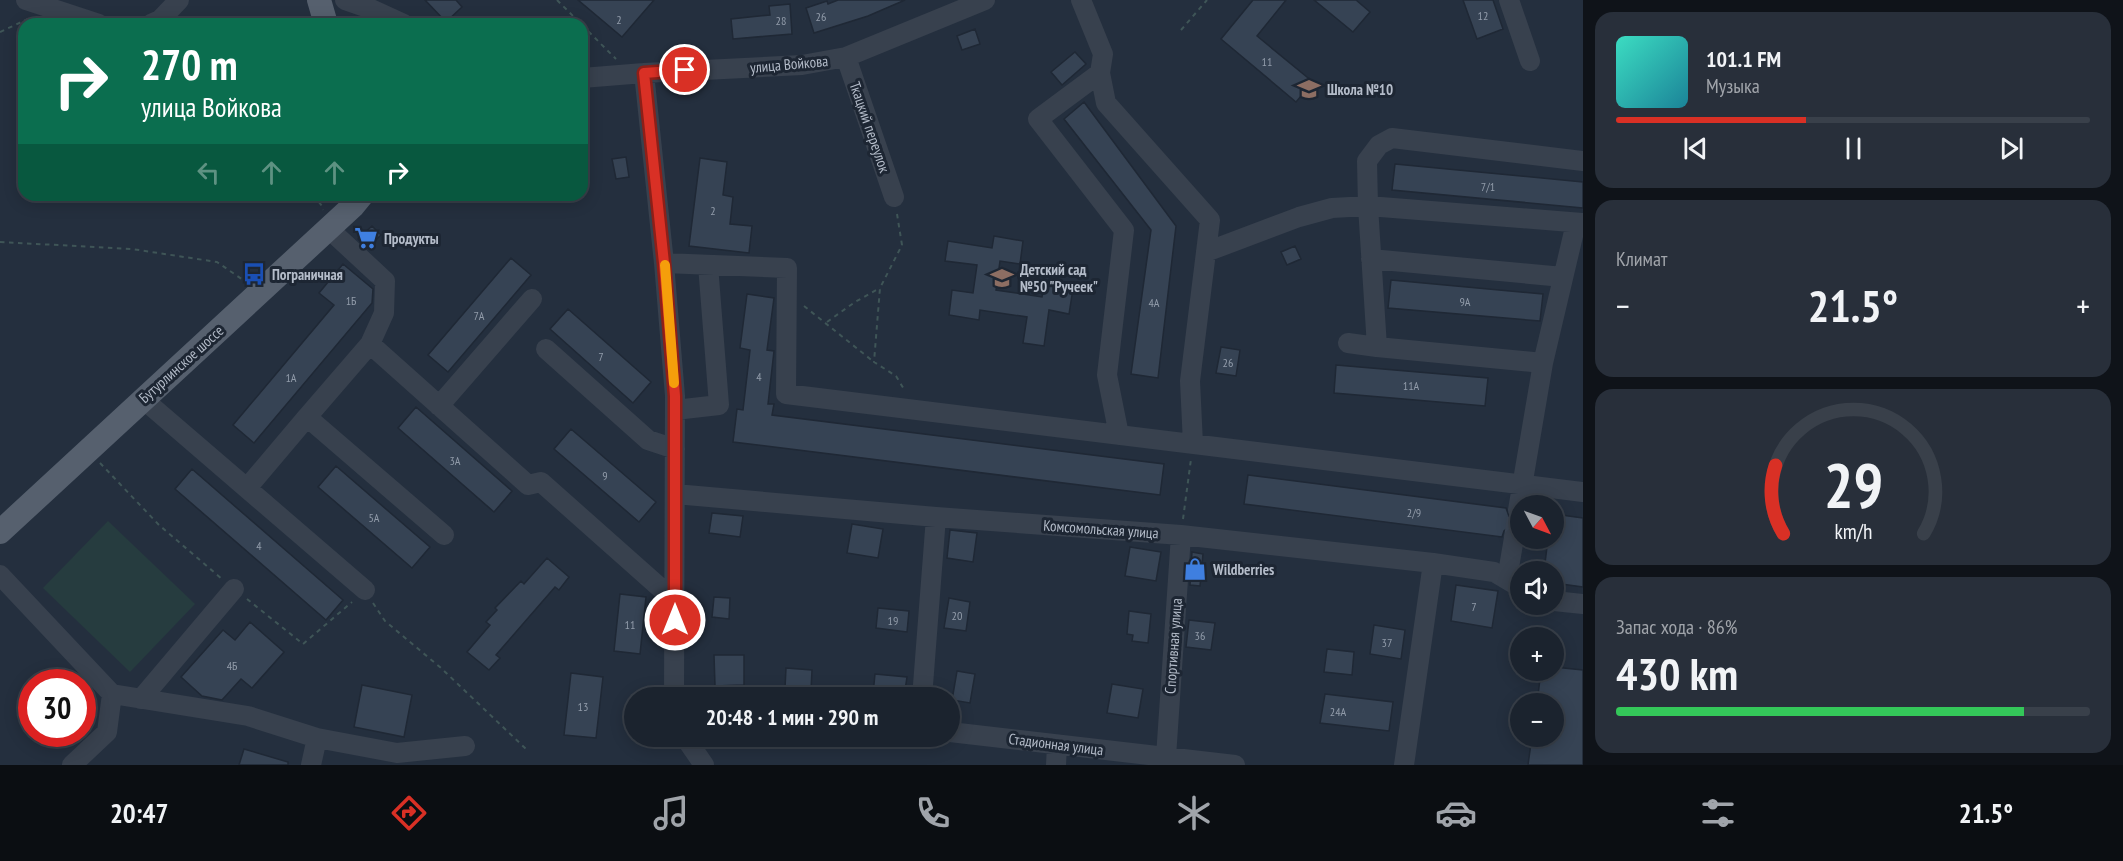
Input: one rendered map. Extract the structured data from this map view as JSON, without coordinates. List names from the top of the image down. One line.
{"streets":{"main road":["Бутурлинское шоссе"],"street":["улица Войкова","Ткацкий переулок","Комсомольская улица","Спортивная улица","Стадионная улица"]},"crossings":[["улица Войкова","Ткацкий переулок"],["Комсомольская улица","Спортивная улица"],["Спортивная улица","Стадионная улица"]],"places":{"school or university":["Школа №10","Детский сад №50 \"Ручеек\""],"supermarket":["Продукты"],"bus stop":["Пограничная"],"shop":["Wildberries"]},"house_numbers":["12","26","2","28","11","7/1","2","1Б","9А","4А","7А","7","26","4","1А","11А","3А","9","2/9","5А","4","7","20","19","11","36","37","4Б","13","24А"],"north":"bottom right","page":{"turn":["270 m","улица Войкова"],"song":["101.1 FM","Музыка"],"tile":["Климат",["Запас хода · 86%","430 km"]],"heat":["−","21.5°","+"],"map_buttons":["+","−"],"limit":"30","trip":"20:48 · 1 мин · 290 m","tabs":["20:47","21.5°"],"gauge":["29","km/h"]}}
